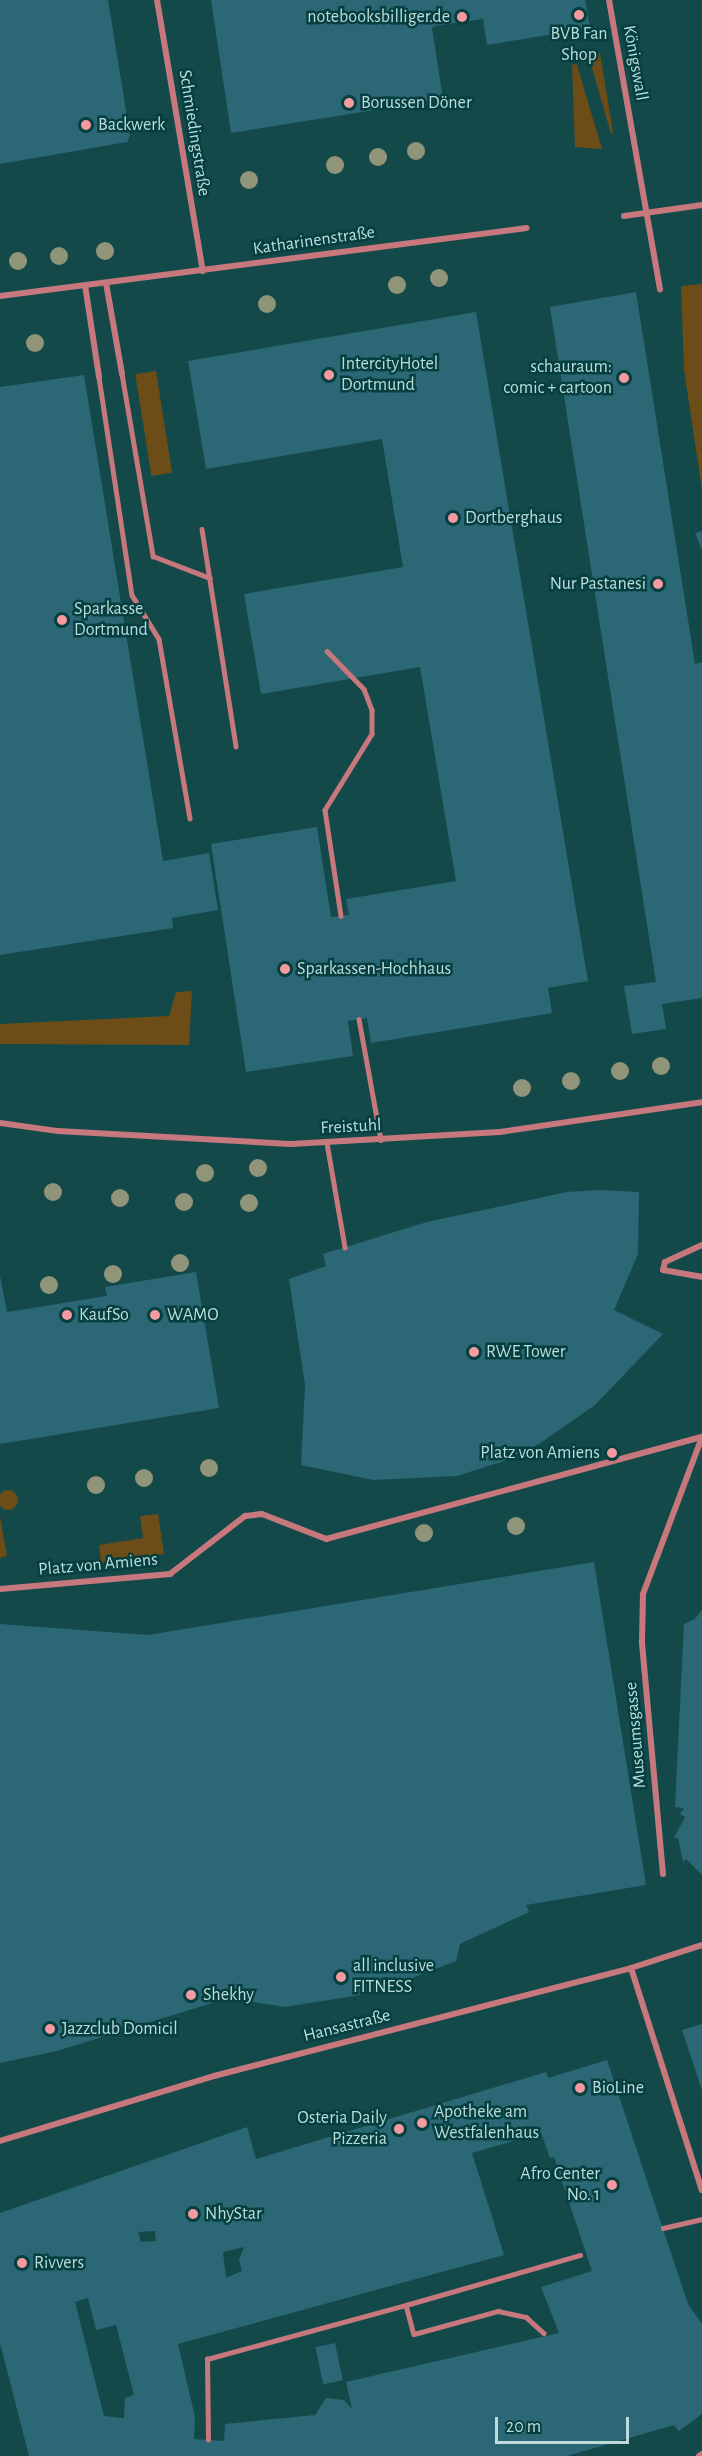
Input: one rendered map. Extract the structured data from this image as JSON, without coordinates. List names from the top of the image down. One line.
{"streets":{"street":["Königswall","Schmiedingstraße","Katharinenstraße","Freistuhl","Platz von Amiens","Museumsgasse","Hansastraße"]},"crossings":[["Schmiedingstraße","Katharinenstraße"],["Platz von Amiens","Museumsgasse"]],"places":["BVB Fan Shop","notebooksbilliger.de","Borussen Döner","Backwerk","IntercityHotel Dortmund","schauraum: comic + cartoon","Dortberghaus","Nur Pastanesi","Sparkasse Dortmund","Sparkassen-Hochhaus","KaufSo","WAMO","RWE Tower","Platz von Amiens","all inclusive FITNESS","Shekhy","Jazzclub Domicil","BioLine","Apotheke am Westfalenhaus","Osteria Daily Pizzeria","Afro Center No. 1","NhyStar","Rivvers"],"scale_bar":"20 m"}
